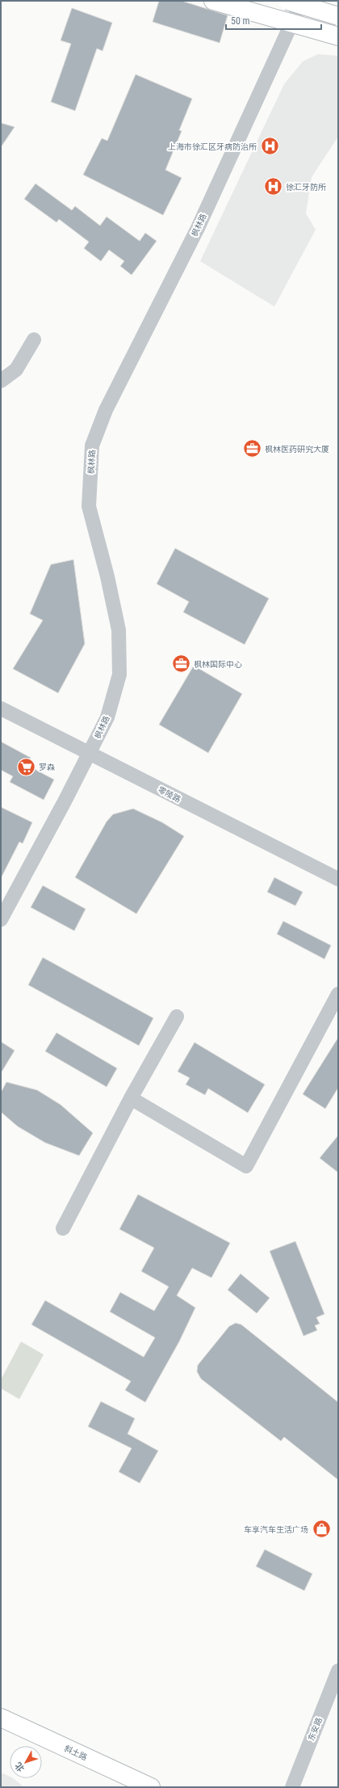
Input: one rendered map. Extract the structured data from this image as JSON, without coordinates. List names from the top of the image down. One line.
{"streets":{"main road":["斜土路"],"street":["枫林路","零陵路","东安路"]},"crossings":[["枫林路","零陵路"]],"places":{"hospital":["上海市徐汇区牙病防治所","徐汇牙防所"],"office":["枫林医药研究大厦","枫林国际中心"],"supermarket":["罗森"],"shop":["车享汽车生活广场"]},"scale_bar":"50 m","north":"bottom left"}
